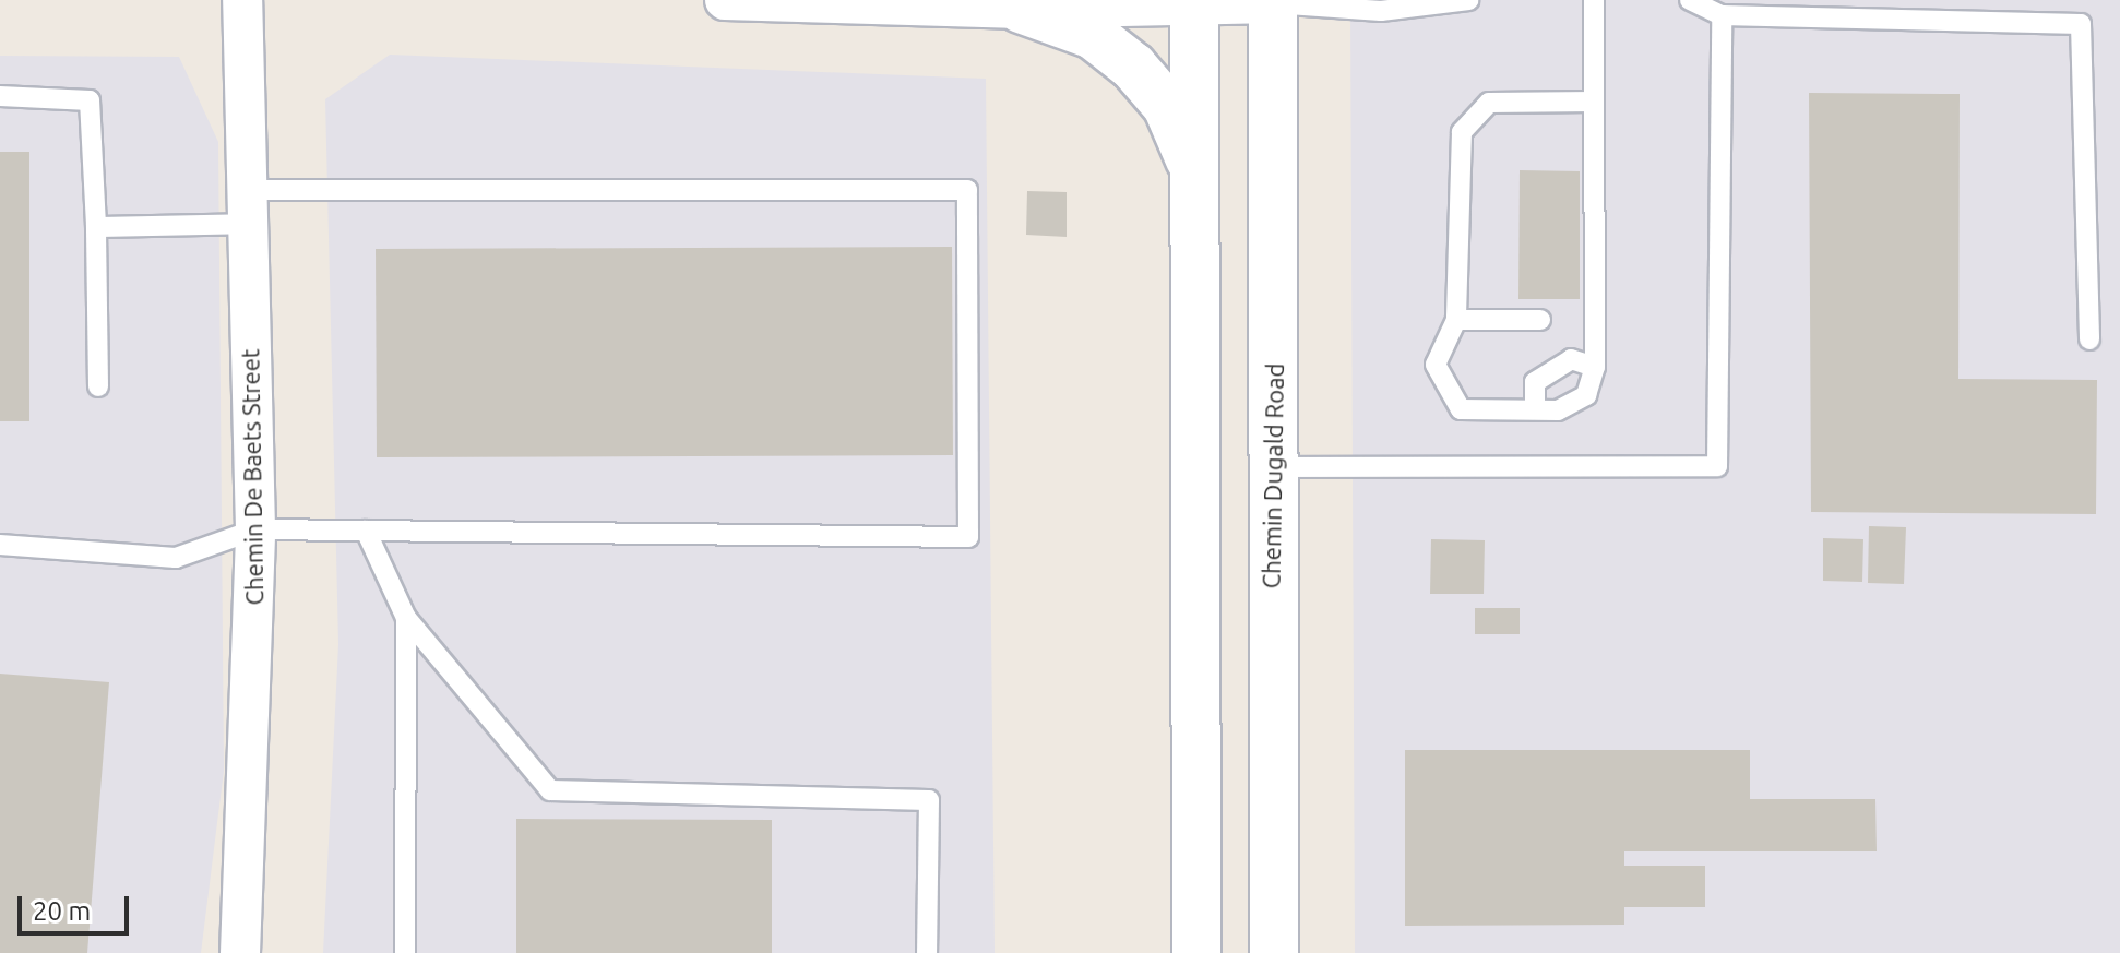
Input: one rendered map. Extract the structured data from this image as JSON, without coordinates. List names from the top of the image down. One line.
{"streets":{"main road":["Chemin Dugald Road"],"street":["Chemin De Baets Street"]},"scale_bar":"20 m"}
